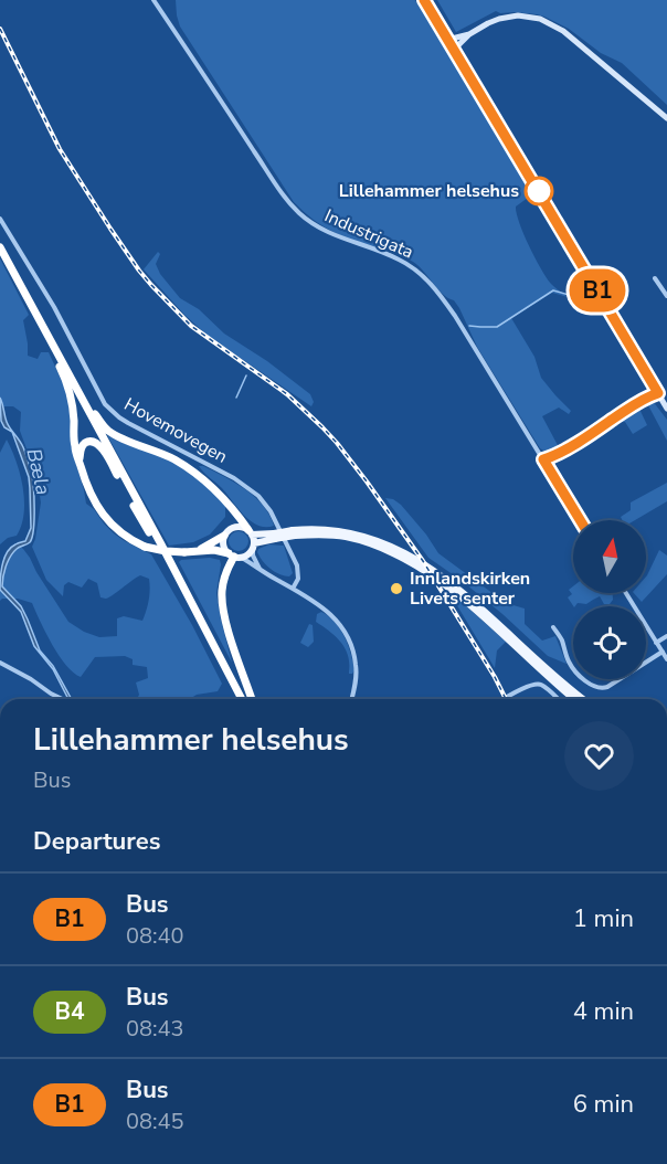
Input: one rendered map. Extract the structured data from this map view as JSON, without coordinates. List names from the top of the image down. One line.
{"streets":{"street":["Industrigata","Hovemovegen"]},"water":["Bæla"],"places":["Lillehammer helsehus","Innlandskirken Livets senter"],"lines":["bus line B1"],"north":"top","page":{"on_map":"B1","heading":[["Lillehammer helsehus","Bus"],"Departures"],"list":[{"mark":"B1","name":"Bus","note":"08:40","value":"1 min"},{"mark":"B4","name":"Bus","note":"08:43","value":"4 min"},{"mark":"B1","name":"Bus","note":"08:45","value":"6 min"}]}}
